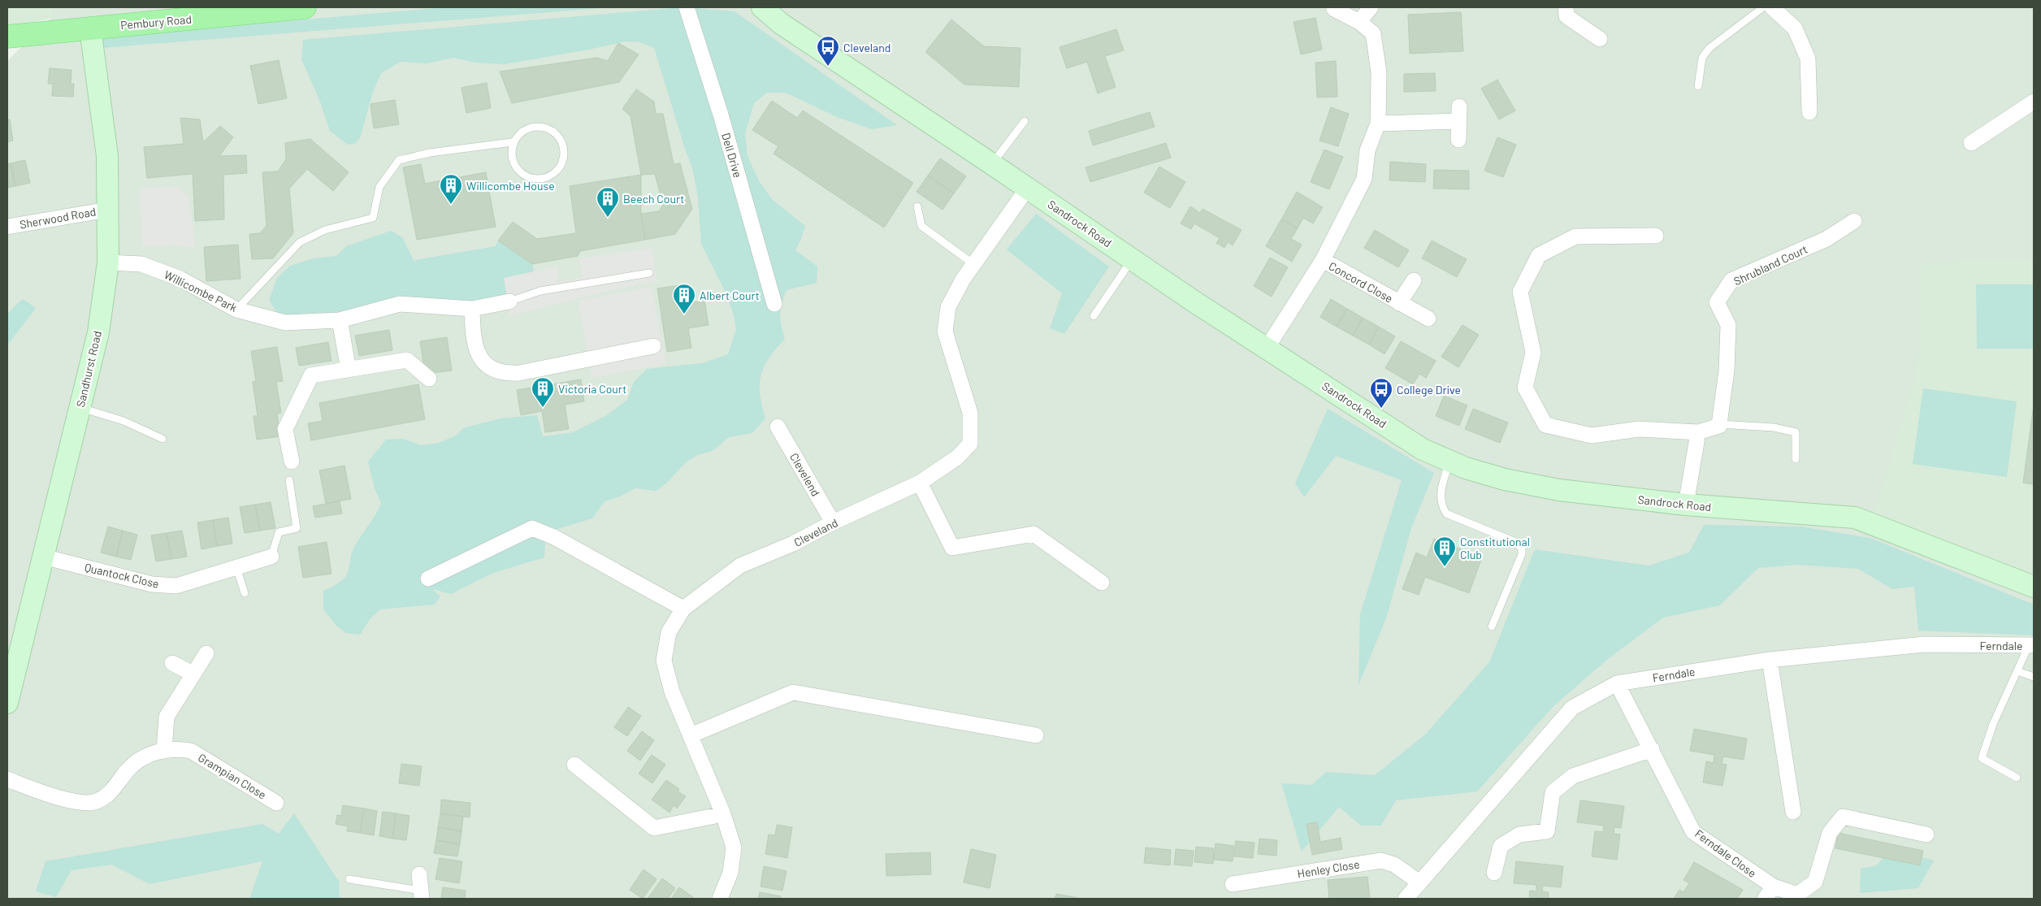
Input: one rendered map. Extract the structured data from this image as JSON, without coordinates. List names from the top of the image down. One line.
{"streets":{"main road":["Pembury Road"],"street":["Dell Drive","Sherwood Road","Sandrock Road","Shrubland Court","Concord Close","Willicombe Park","Sandhurst Road","Clevelend","Cleveland","Quantock Close","Ferndale","Grampian Close","Ferndale Close","Henley Close"]},"crossings":[["Pembury Road","Sandhurst Road"],["Sherwood Road","Sandhurst Road"],["Sandrock Road","Cleveland"],["Willicombe Park","Sandhurst Road"],["Sandhurst Road","Quantock Close"],["Clevelend","Cleveland"],["Ferndale","Ferndale Close"],["Ferndale","Henley Close"]],"places":{"bus stop":["Cleveland","College Drive"],"building":["Willicombe House","Beech Court","Albert Court","Victoria Court","Constitutional Club"]}}
